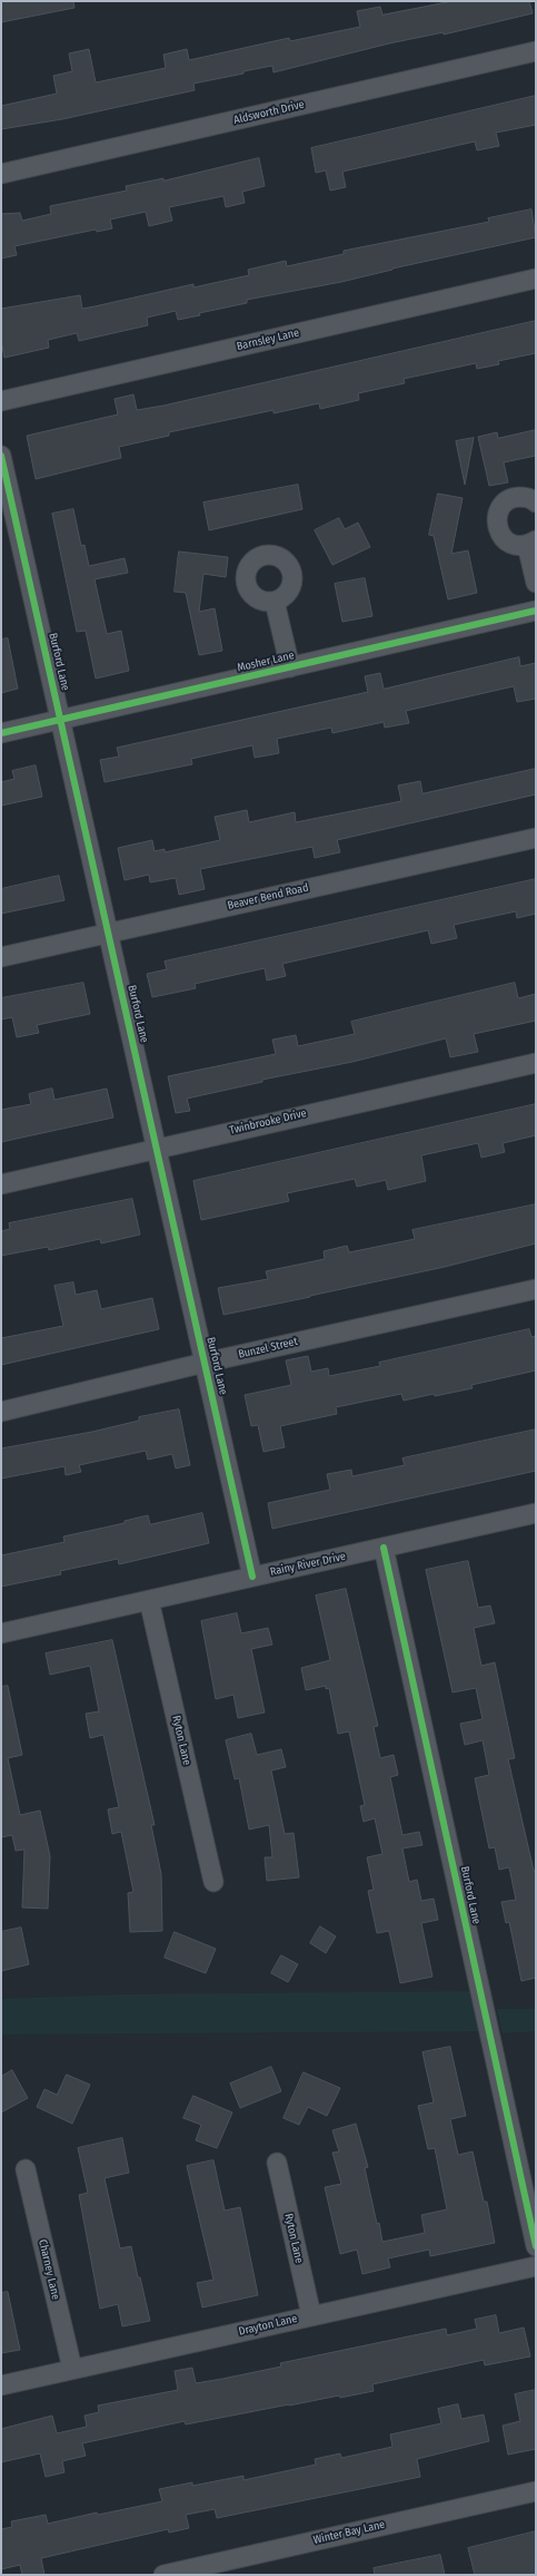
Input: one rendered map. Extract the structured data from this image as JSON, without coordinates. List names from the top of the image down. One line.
{"streets":{"street":["Aldsworth Drive","Barnsley Lane","Burford Lane","Mosher Lane","Beaver Bend Road","Twinbrooke Drive","Bunzel Street","Rainy River Drive","Ryton Lane","Charney Lane","Drayton Lane","Winter Bay Lane"]},"crossings":[["Burford Lane","Mosher Lane"],["Burford Lane","Beaver Bend Road"],["Burford Lane","Twinbrooke Drive"],["Burford Lane","Bunzel Street"],["Burford Lane","Rainy River Drive"],["Rainy River Drive","Ryton Lane"],["Ryton Lane","Drayton Lane"],["Charney Lane","Drayton Lane"]]}
